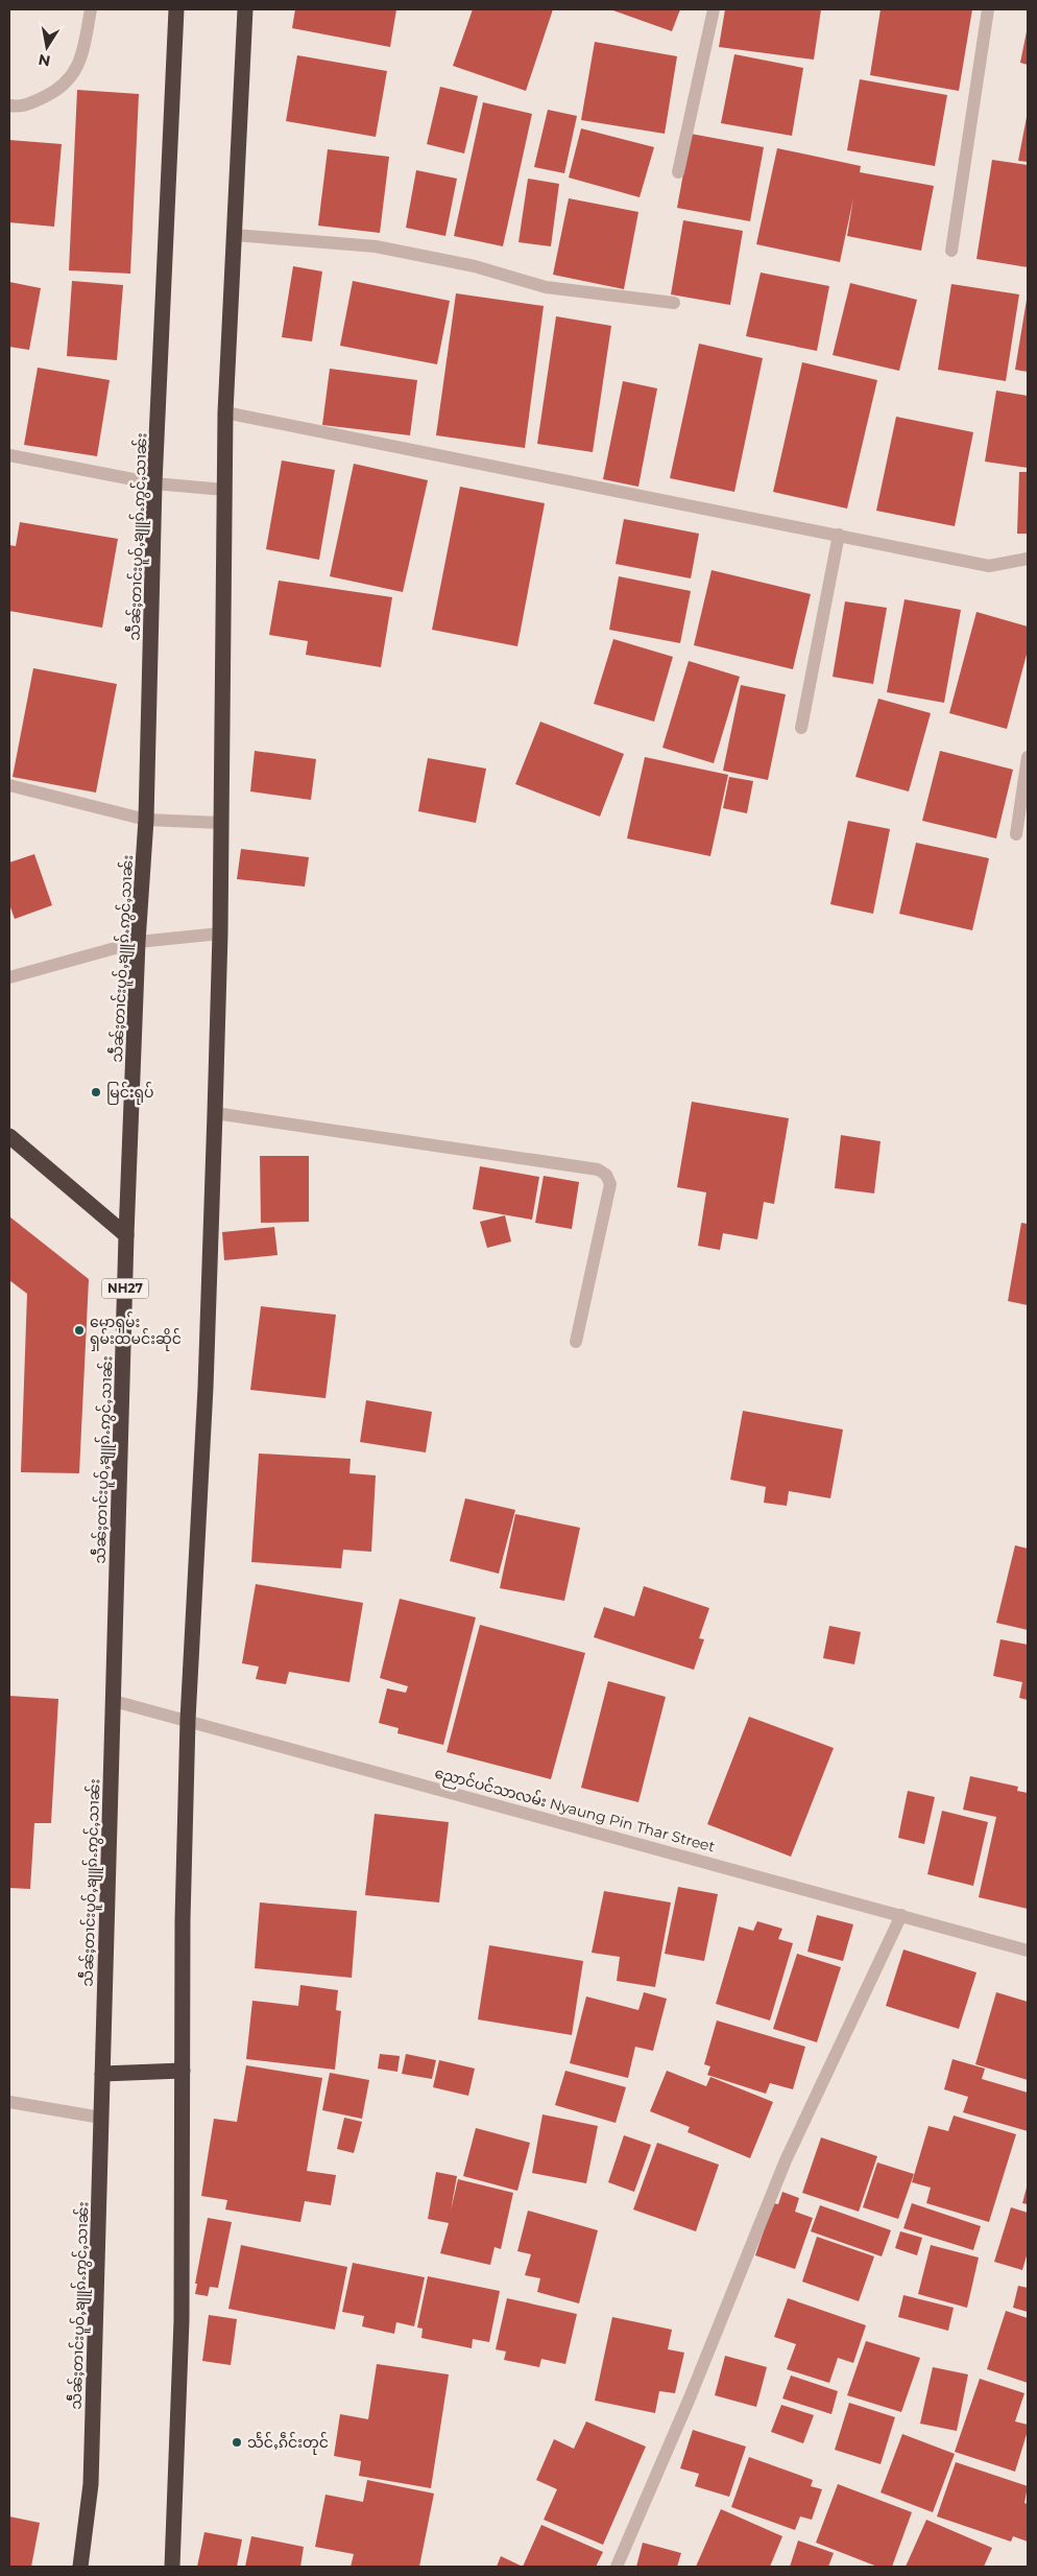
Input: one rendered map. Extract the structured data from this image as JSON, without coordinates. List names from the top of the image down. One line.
{"streets":{"highway":["သဵႅၼ်ႈတၢင်းပူဝ်ႇၶျူၵ်ႉဢွင်ႇသၢၼ်း","NH27"],"street":["ညောင်ပင်သာလမ်း Nyaung Pin Thar Street"]},"crossings":[["သဵႅၼ်ႈတၢင်းပူဝ်ႇၶျူၵ်ႉဢွင်ႇသၢၼ်း","ညောင်ပင်သာလမ်း Nyaung Pin Thar Street"]],"places":["မြင်းရုပ်","မောရှမ်း ရှမ်းထမင်းဆိုင်","သႅင်ႇၵဵင်းတုင်"],"north":"bottom"}
